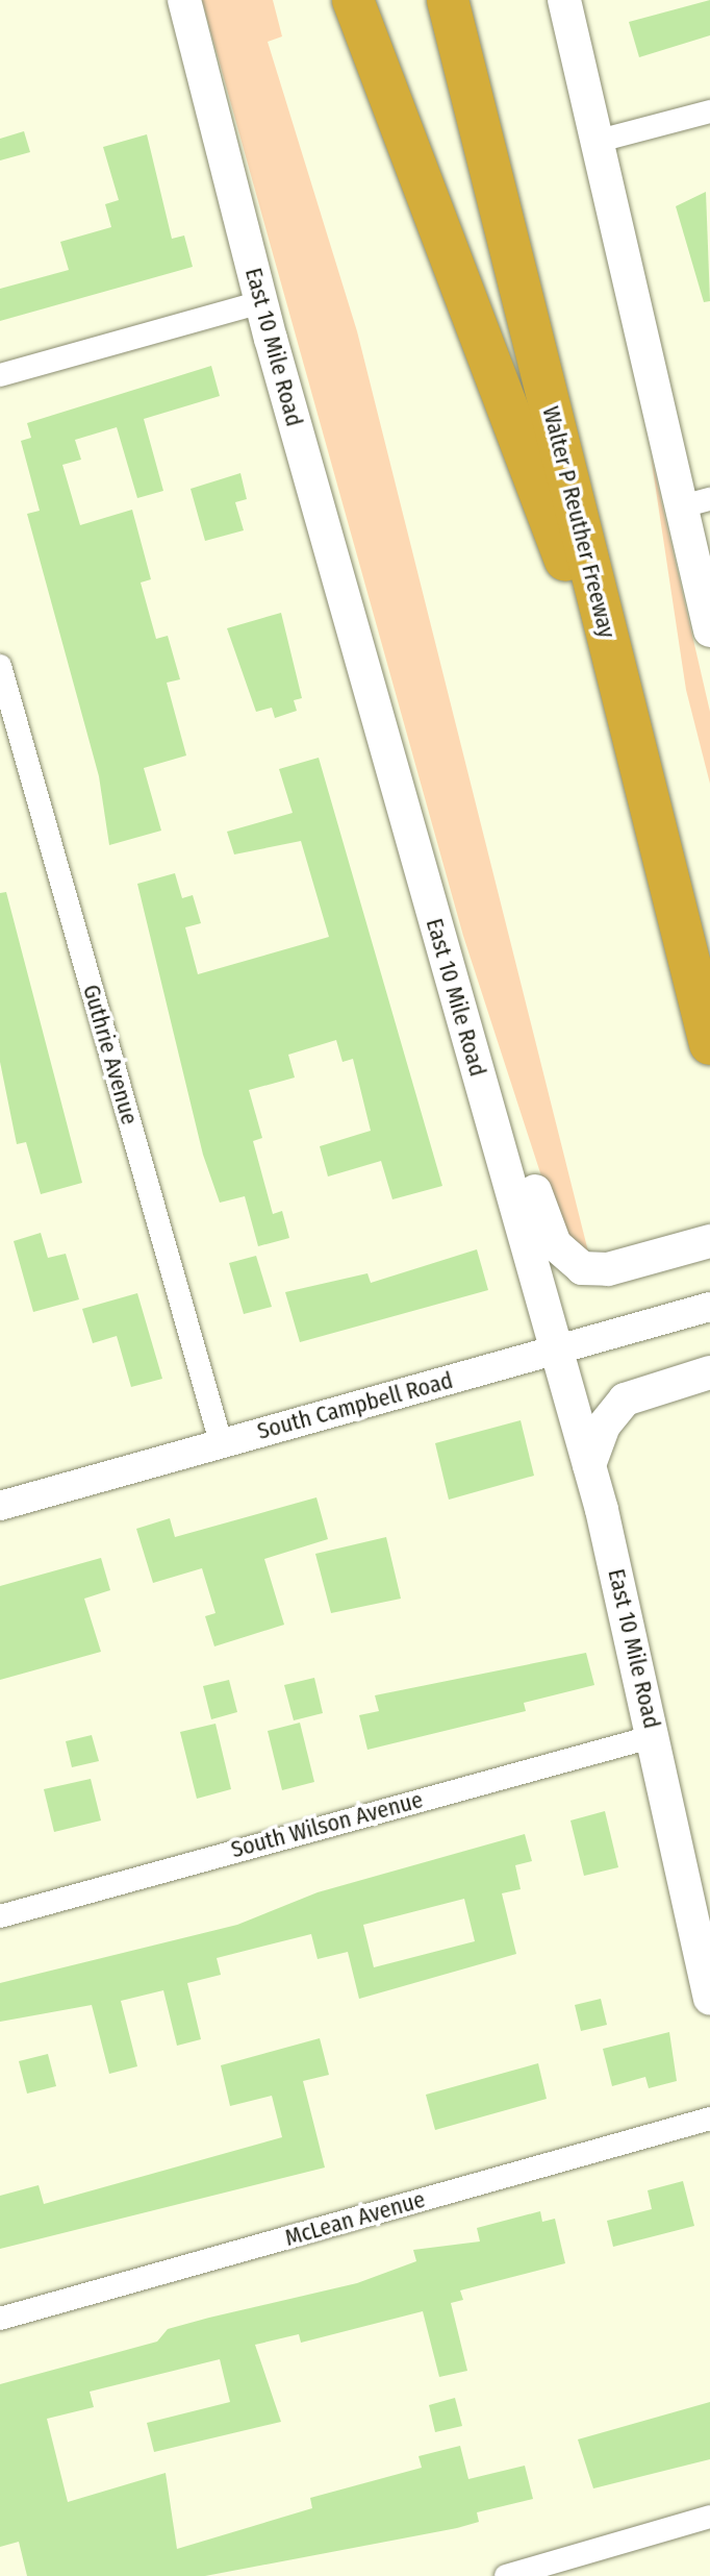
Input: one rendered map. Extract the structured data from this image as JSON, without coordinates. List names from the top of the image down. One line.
{"streets":{"highway":["Walter P Reuther Freeway"],"main road":["East 10 Mile Road"],"street":["Guthrie Avenue","South Campbell Road","South Wilson Avenue","McLean Avenue"]},"crossings":[["East 10 Mile Road","South Campbell Road"],["East 10 Mile Road","South Wilson Avenue"],["Guthrie Avenue","South Campbell Road"]]}
